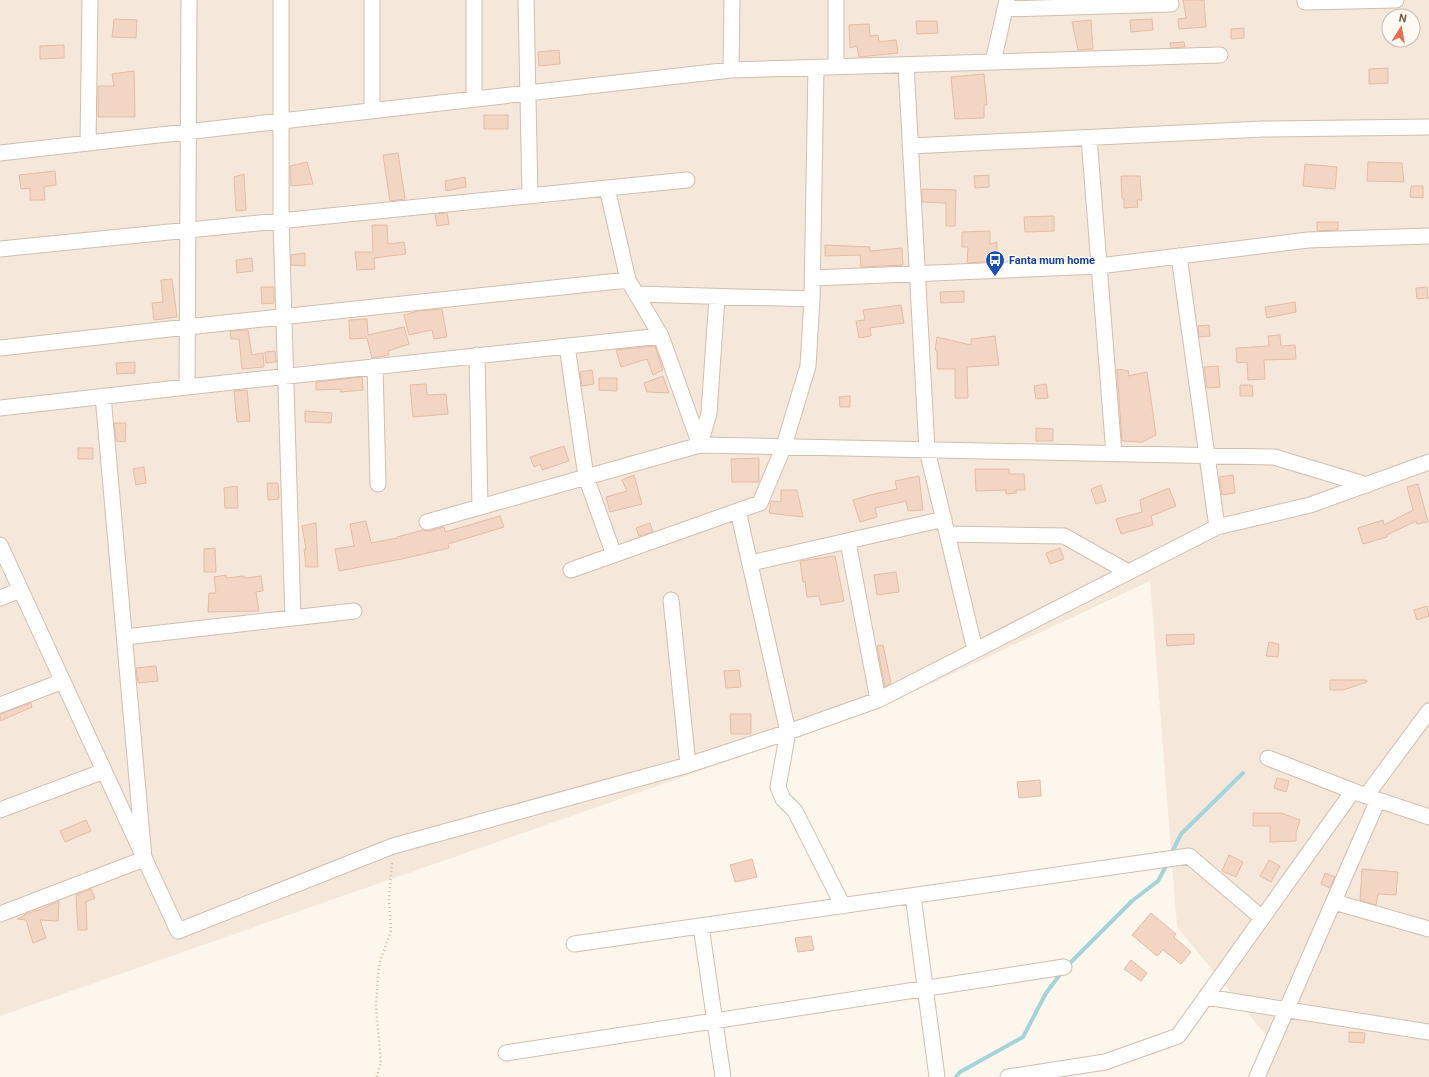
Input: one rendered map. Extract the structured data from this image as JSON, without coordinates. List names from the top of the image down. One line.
{"places":{"bus stop":["Fanta mum home"]},"north":"top"}
